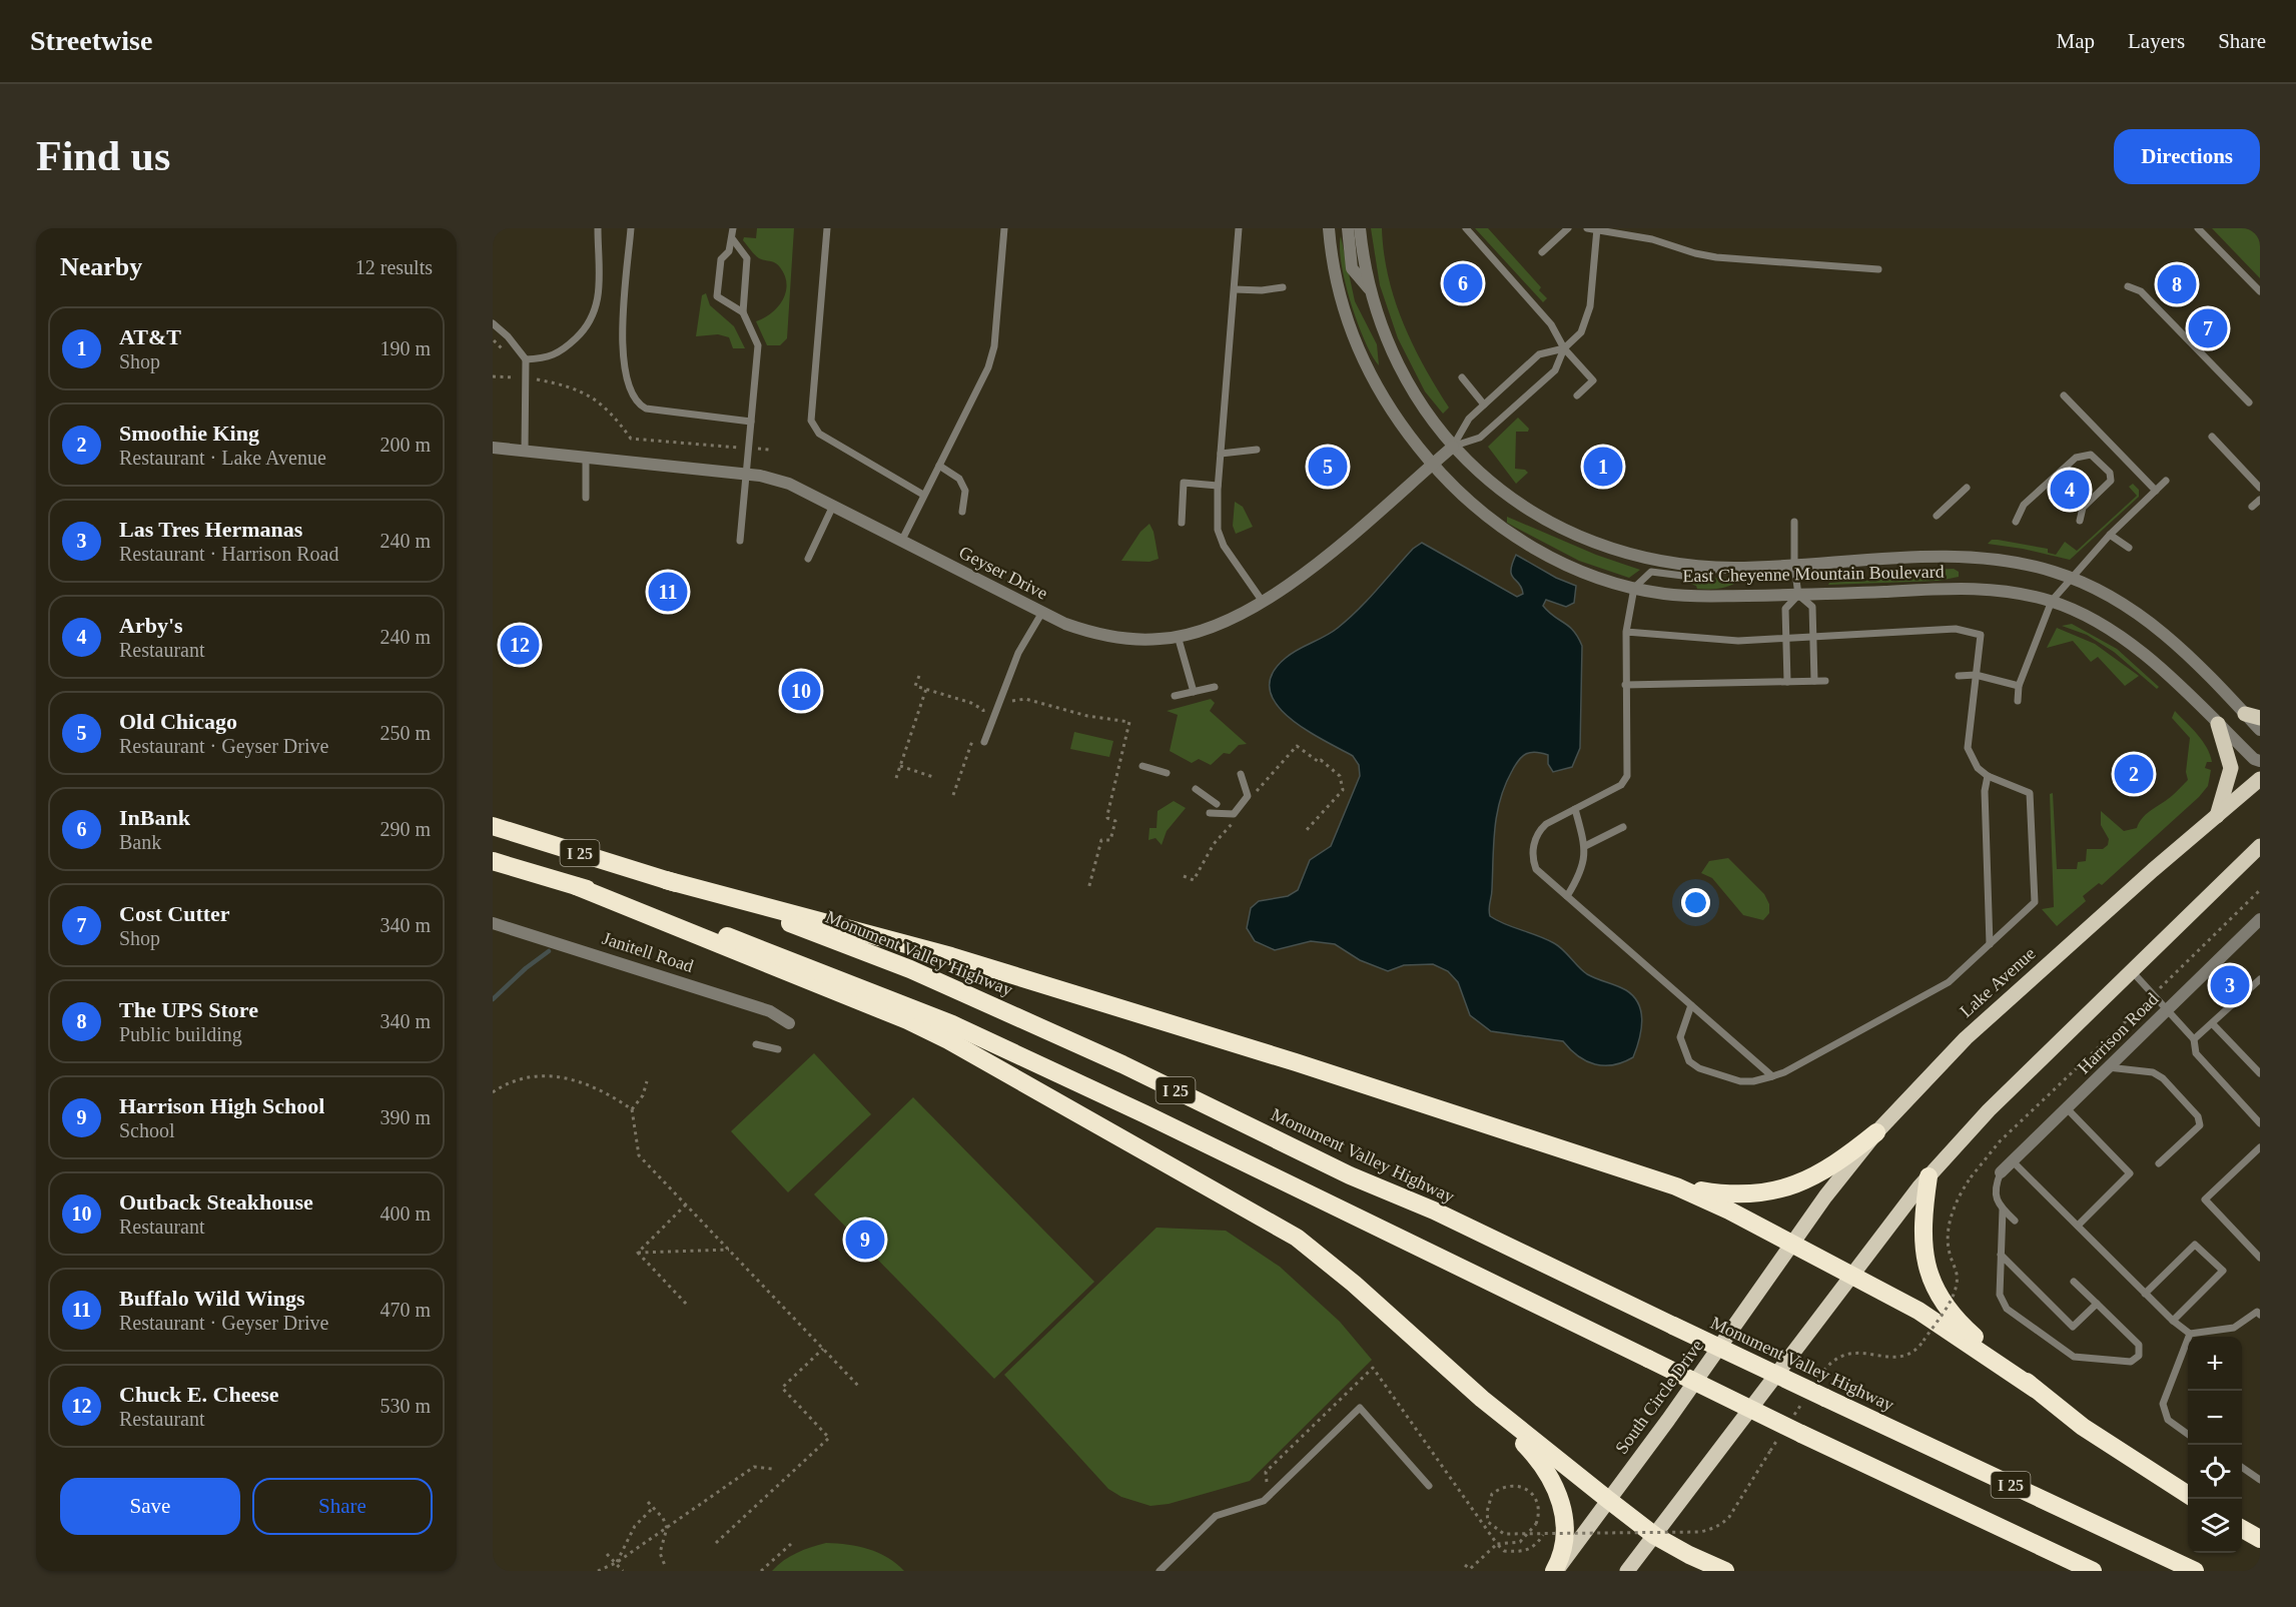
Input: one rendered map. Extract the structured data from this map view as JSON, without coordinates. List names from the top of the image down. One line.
{"streets":{"highway":["I 25","Monument Valley Highway"],"main road":["Lake Avenue","South Circle Drive"],"street":["Geyser Drive","East Cheyenne Mountain Boulevard","Janitell Road","Harrison Road"]},"crossings":[["Geyser Drive","East Cheyenne Mountain Boulevard"],["Lake Avenue","South Circle Drive"]],"page":{"header":"Streetwise","nav":["Map","Layers","Share"],"buttons":["Directions",["Save","Share"]],"title":"Find us","heading":["Nearby","12 results"],"pins":["6","8","7","1","5","4","11","12","10","2","3","9"],"list":[{"mark":"1","name":"AT&T","note":"Shop","value":"190 m"},{"mark":"2","name":"Smoothie King","note":"Restaurant · Lake Avenue","value":"200 m"},{"mark":"3","name":"Las Tres Hermanas","note":"Restaurant · Harrison Road","value":"240 m"},{"mark":"4","name":"Arby's","note":"Restaurant","value":"240 m"},{"mark":"5","name":"Old Chicago","note":"Restaurant · Geyser Drive","value":"250 m"},{"mark":"6","name":"InBank","note":"Bank","value":"290 m"},{"mark":"7","name":"Cost Cutter","note":"Shop","value":"340 m"},{"mark":"8","name":"The UPS Store","note":"Public building","value":"340 m"},{"mark":"9","name":"Harrison High School","note":"School","value":"390 m"},{"mark":"10","name":"Outback Steakhouse","note":"Restaurant","value":"400 m"},{"mark":"11","name":"Buffalo Wild Wings","note":"Restaurant · Geyser Drive","value":"470 m"},{"mark":"12","name":"Chuck E. Cheese","note":"Restaurant","value":"530 m"}],"map_buttons":["+","−"]}}
